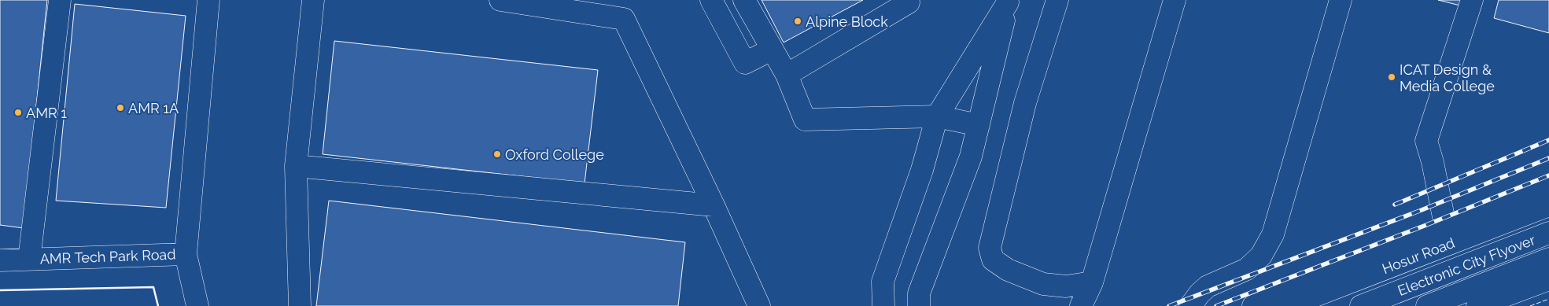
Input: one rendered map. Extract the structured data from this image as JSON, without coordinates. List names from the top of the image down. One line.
{"streets":{"main road":["Hosur Road","AMR Tech Park Road","Electronic City Flyover"]},"places":["Alpine Block","ICAT Design & Media College","AMR 1A","AMR 1","Oxford College"]}
